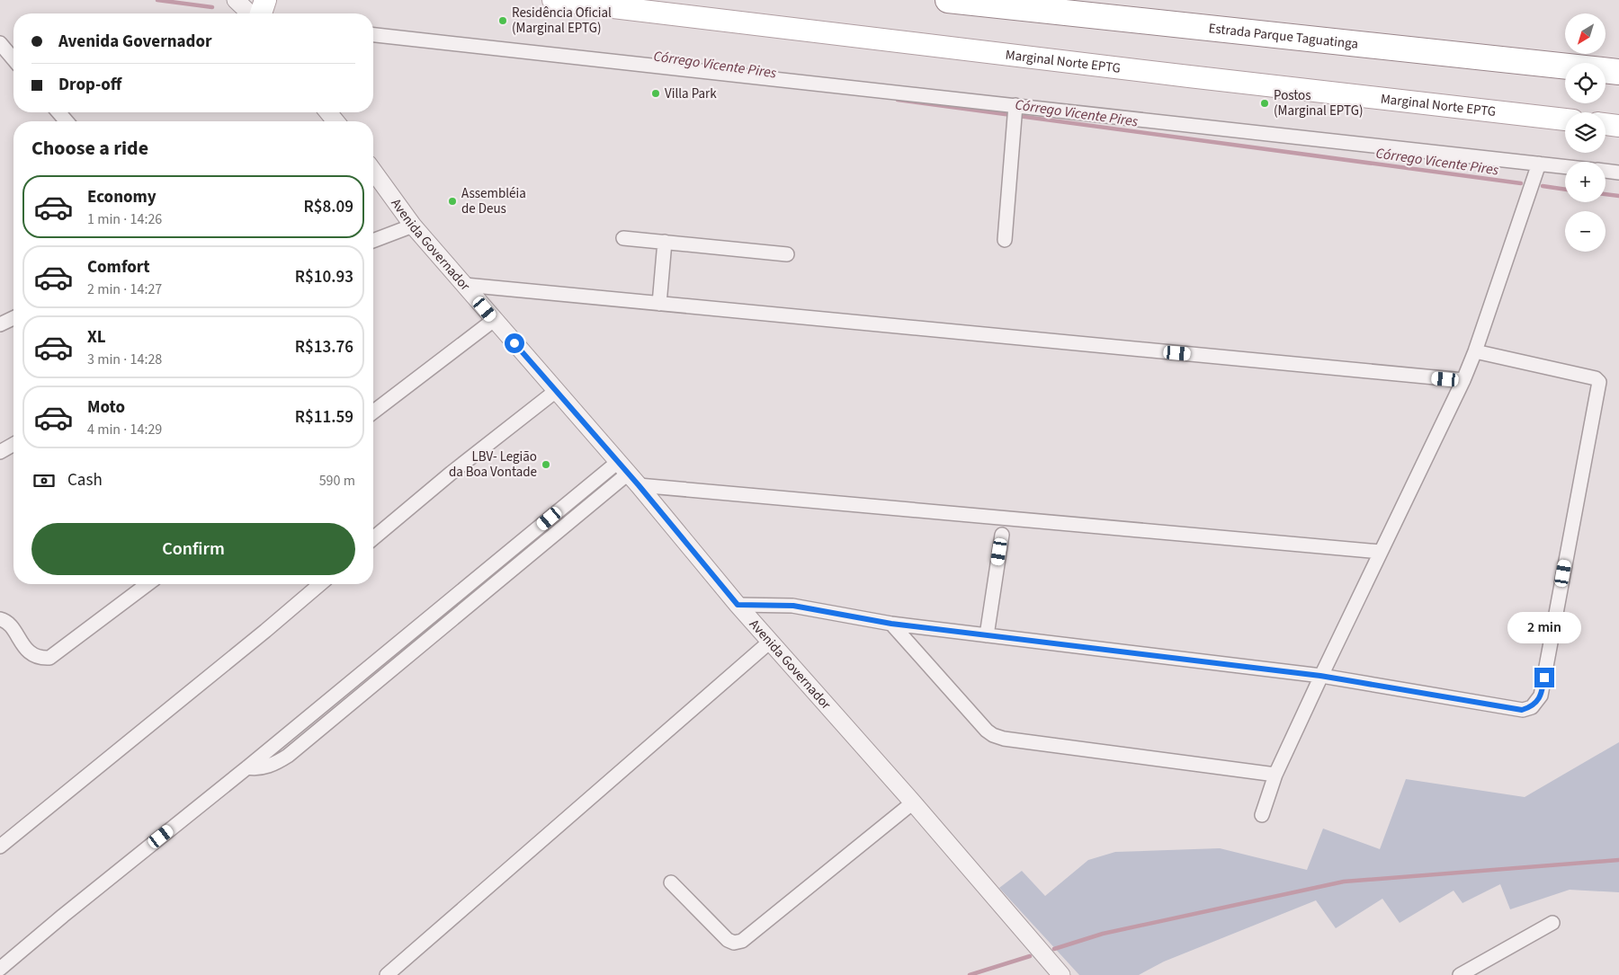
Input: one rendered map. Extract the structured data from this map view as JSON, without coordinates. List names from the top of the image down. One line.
{"streets":{"highway":["Estrada Parque Taguatinga"],"main road":["Marginal Norte EPTG"],"street":["Avenida Governador"]},"water":["Córrego Vicente Pires"],"places":["Residência Oficial (Marginal EPTG)","Villa Park","Postos (Marginal EPTG)","Assembléia de Deus","LBV- Legião da Boa Vontade"],"north":"bottom left","page":{"map_buttons":["+","−"],"banner":["Avenida Governador","Drop-off"],"heading":"Choose a ride","list":[{"name":"Economy","note":"1 min · 14:26","value":"R$8.09"},{"name":"Comfort","note":"2 min · 14:27","value":"R$10.93"},{"name":"XL","note":"3 min · 14:28","value":"R$13.76"},{"name":"Moto","note":"4 min · 14:29","value":"R$11.59"}],"pay":["Cash","590 m"],"buttons":"Confirm","bubble":"2 min"}}
